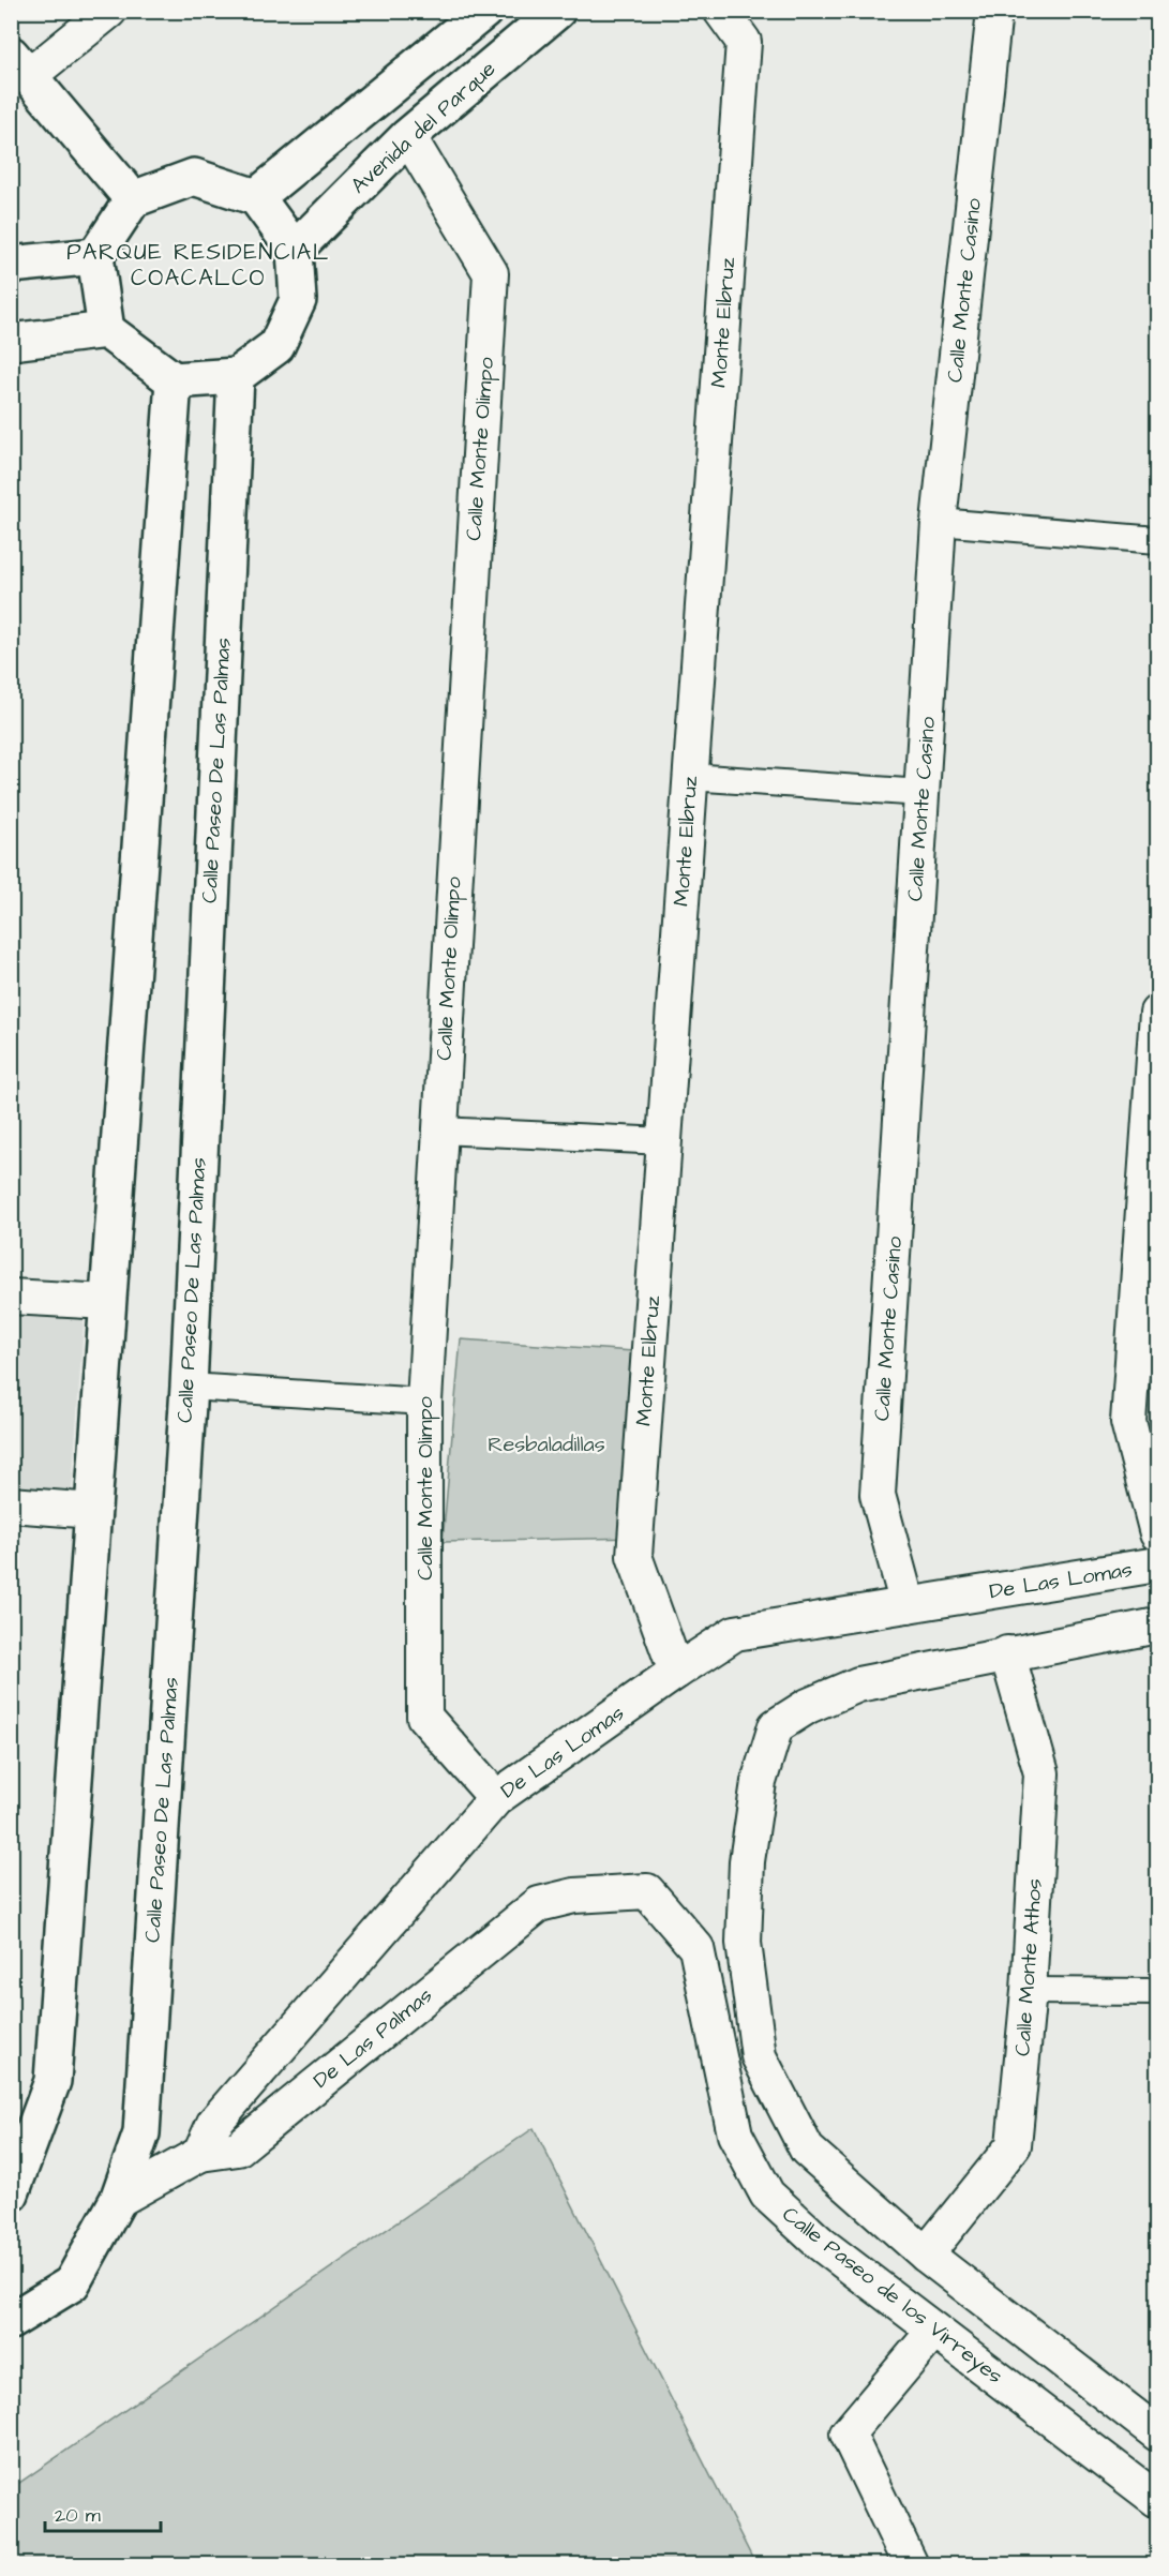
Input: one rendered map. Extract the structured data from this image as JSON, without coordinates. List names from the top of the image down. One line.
{"streets":{"street":["Avenida del Parque","Calle Monte Casino","Monte Elbruz","Calle Monte Olimpo","Calle Paseo De Las Palmas","De Las Lomas","Calle Monte Athos","De Las Palmas","Calle Paseo de los Virreyes"]},"crossings":[["Avenida del Parque","Calle Monte Olimpo"],["Avenida del Parque","Calle Paseo De Las Palmas"],["Calle Monte Casino","De Las Lomas"],["Monte Elbruz","De Las Lomas"],["Calle Monte Olimpo","De Las Lomas"],["De Las Lomas","De Las Palmas"],["De Las Palmas","Calle Paseo de los Virreyes"]],"districts":["PARQUE RESIDENCIAL COACALCO"],"parks":["Resbaladillas"],"scale_bar":"20 m"}
